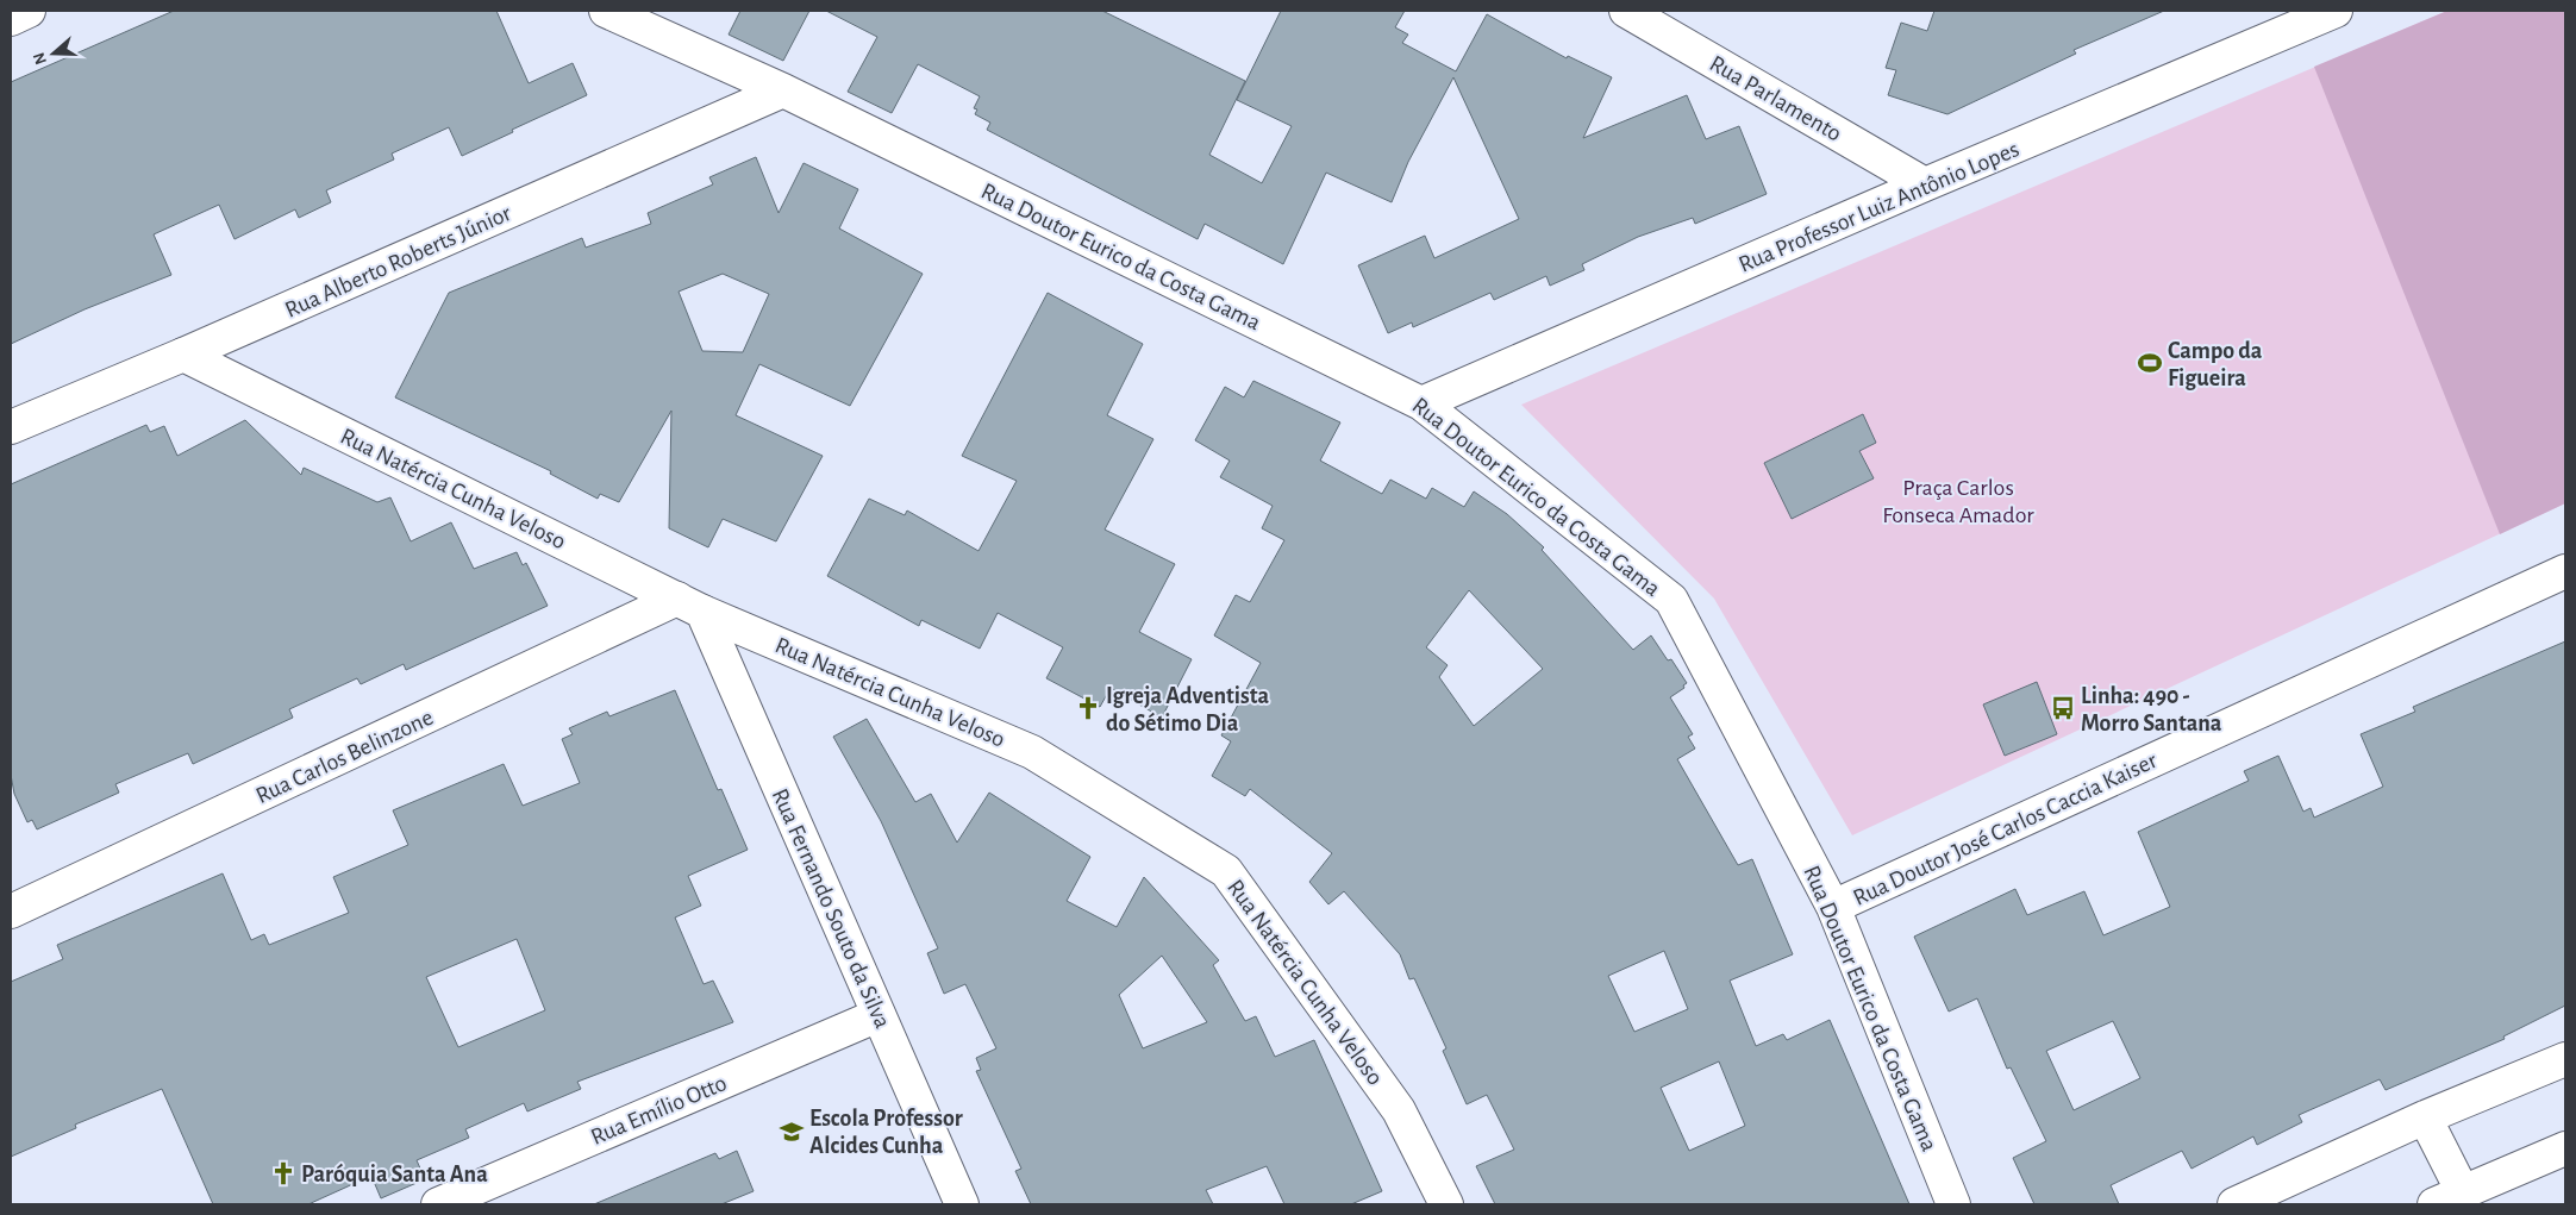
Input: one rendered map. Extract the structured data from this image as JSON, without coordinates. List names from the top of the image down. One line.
{"streets":{"street":["Rua Parlamento","Rua Professor Luiz Antônio Lopes","Rua Doutor Eurico da Costa Gama","Rua Alberto Roberts Júnior","Rua Natércia Cunha Veloso","Rua Carlos Belinzone","Rua Doutor José Carlos Caccia Kaiser","Rua Fernando Souto da Silva","Rua Emílio Otto"]},"crossings":[["Rua Parlamento","Rua Professor Luiz Antônio Lopes"],["Rua Professor Luiz Antônio Lopes","Rua Doutor Eurico da Costa Gama"],["Rua Doutor Eurico da Costa Gama","Rua Alberto Roberts Júnior"],["Rua Doutor Eurico da Costa Gama","Rua Doutor José Carlos Caccia Kaiser"],["Rua Alberto Roberts Júnior","Rua Natércia Cunha Veloso"],["Rua Natércia Cunha Veloso","Rua Carlos Belinzone"],["Rua Natércia Cunha Veloso","Rua Fernando Souto da Silva"],["Rua Carlos Belinzone","Rua Fernando Souto da Silva"],["Rua Fernando Souto da Silva","Rua Emílio Otto"]],"parks":["Praça Carlos Fonseca Amador"],"places":{"sports":["Campo da Figueira"],"church":["Igreja Adventista do Sétimo Dia","Paróquia Santa Ana"],"bus stop":["Linha: 490 - Morro Santana"],"school or university":["Escola Professor Alcides Cunha"]},"north":"left"}
